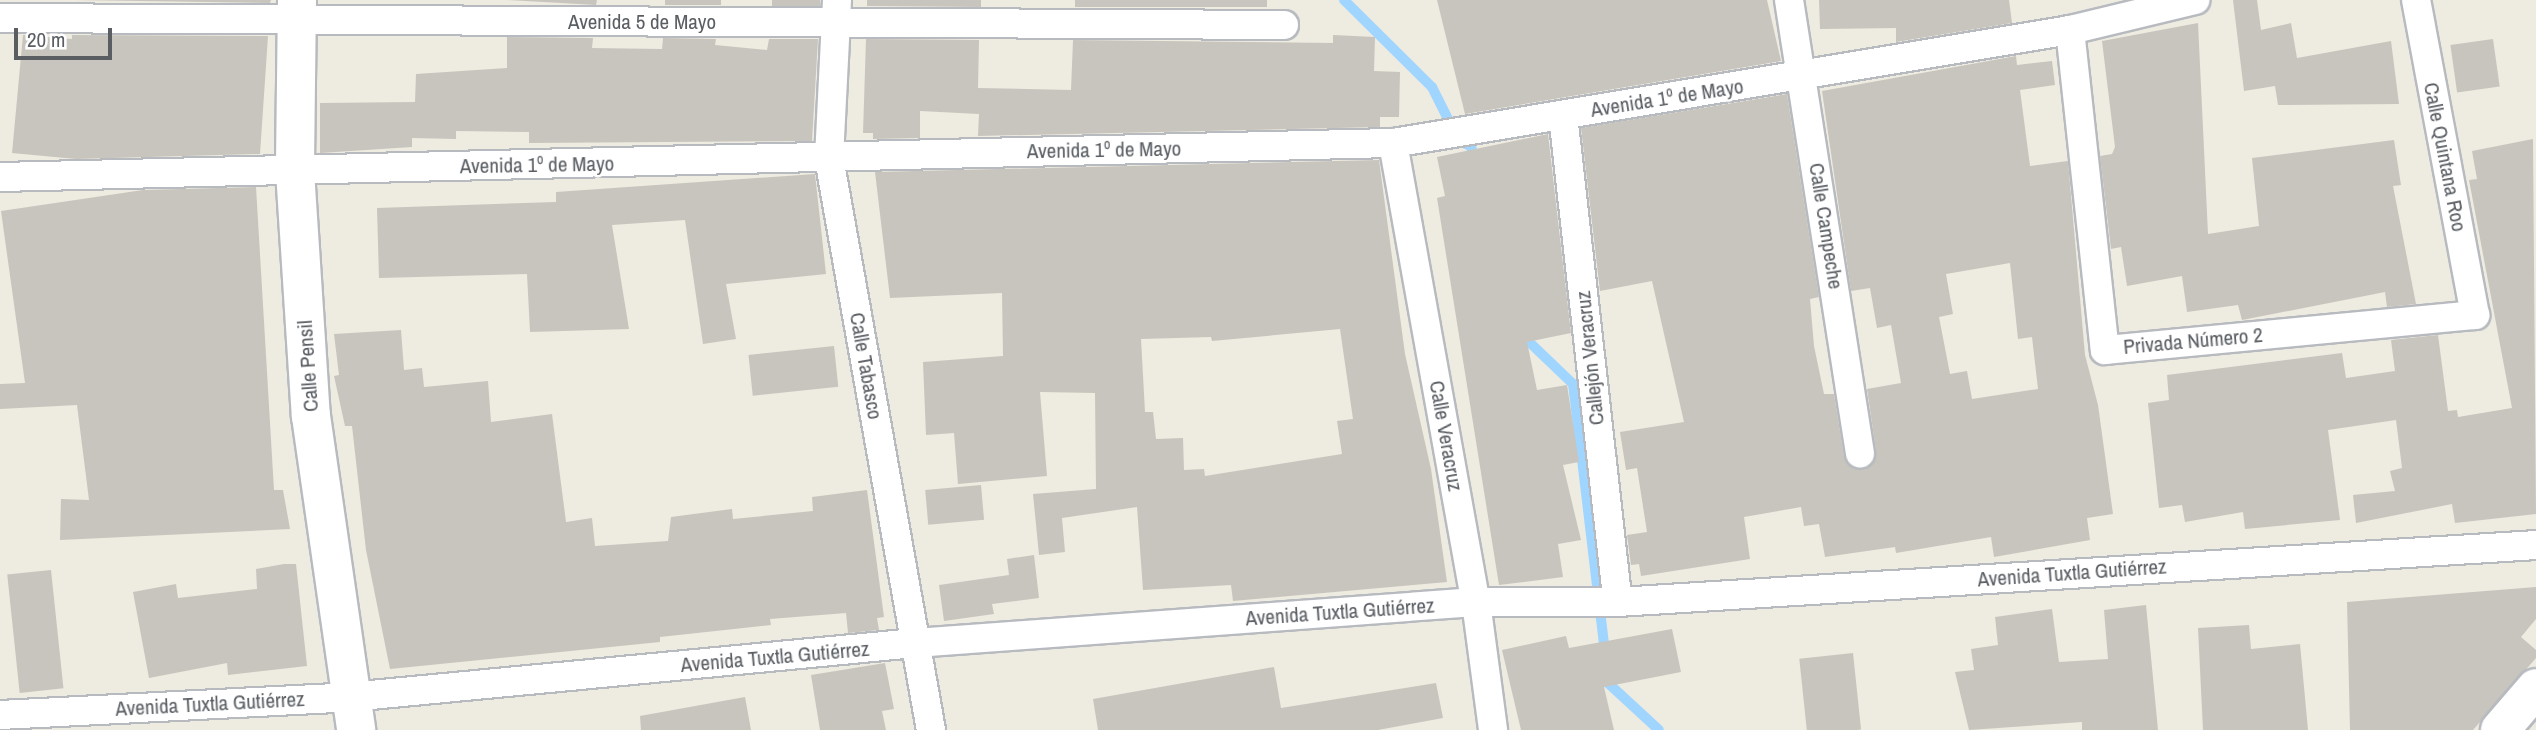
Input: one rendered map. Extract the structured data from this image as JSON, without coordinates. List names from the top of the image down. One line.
{"streets":{"main road":["Calle Pensil"],"street":["Avenida 5 de Mayo","Avenida 1º de Mayo","Calle Quintana Roo","Calle Campeche","Privada Número 2","Callejón Veracruz","Calle Tabasco","Calle Veracruz","Avenida Tuxtla Gutiérrez"]},"crossings":[["Avenida 5 de Mayo","Calle Pensil"],["Avenida 5 de Mayo","Calle Tabasco"],["Avenida 1º de Mayo","Calle Campeche"],["Avenida 1º de Mayo","Privada Número 2"],["Avenida 1º de Mayo","Callejón Veracruz"],["Avenida 1º de Mayo","Calle Pensil"],["Avenida 1º de Mayo","Calle Tabasco"],["Avenida 1º de Mayo","Calle Veracruz"],["Calle Quintana Roo","Privada Número 2"],["Callejón Veracruz","Avenida Tuxtla Gutiérrez"],["Calle Pensil","Avenida Tuxtla Gutiérrez"],["Calle Tabasco","Avenida Tuxtla Gutiérrez"],["Calle Veracruz","Avenida Tuxtla Gutiérrez"]],"scale_bar":"20 m"}
